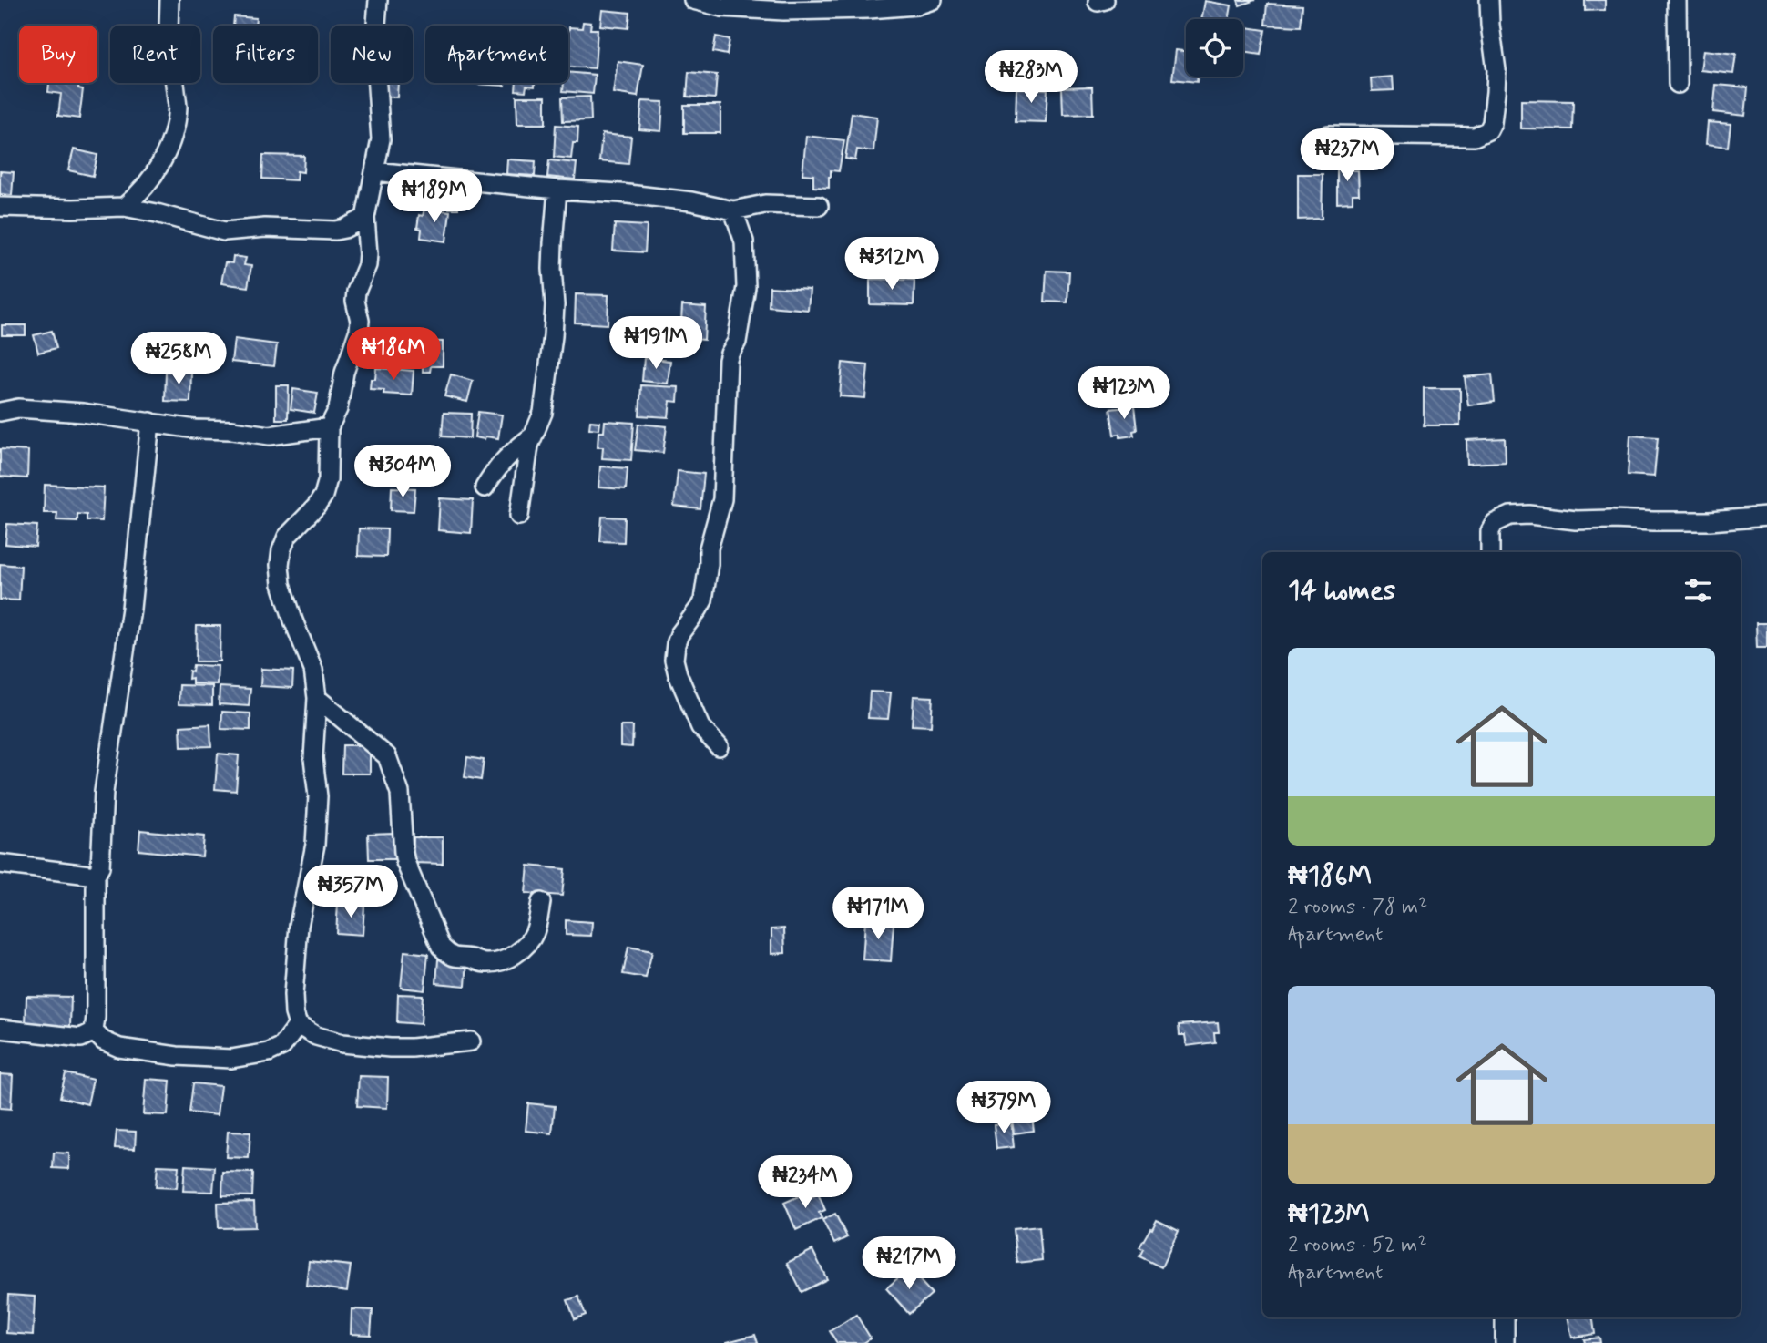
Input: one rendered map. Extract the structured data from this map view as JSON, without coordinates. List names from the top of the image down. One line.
{"page":{"chip":["Buy","Rent","Filters","New","Apartment"],"price":["₦283M","₦237M","₦189M","₦312M","₦191M","₦186M","₦258M","₦123M","₦304M","₦357M","₦171M","₦379M","₦234M","₦217M"],"heading":"14 homes","list":[{"name":"₦186M","note":"2 rooms · 78 m² · Apartment"},{"name":"₦123M","note":"2 rooms · 52 m² · Apartment"}]}}
